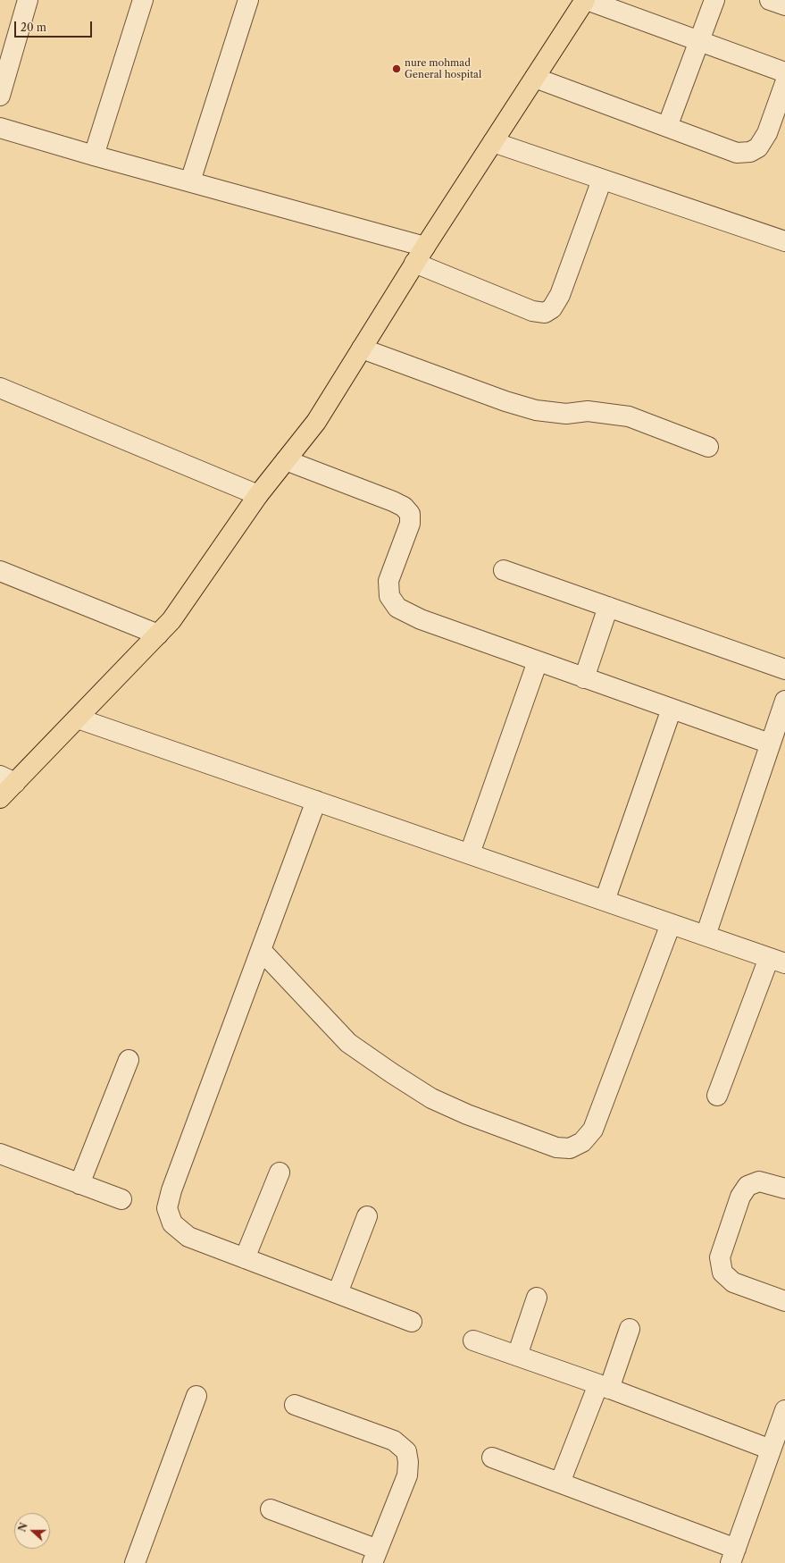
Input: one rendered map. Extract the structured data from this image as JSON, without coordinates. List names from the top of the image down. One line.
{"places":["nure mohmad General hospital"],"scale_bar":"20 m","north":"left"}
